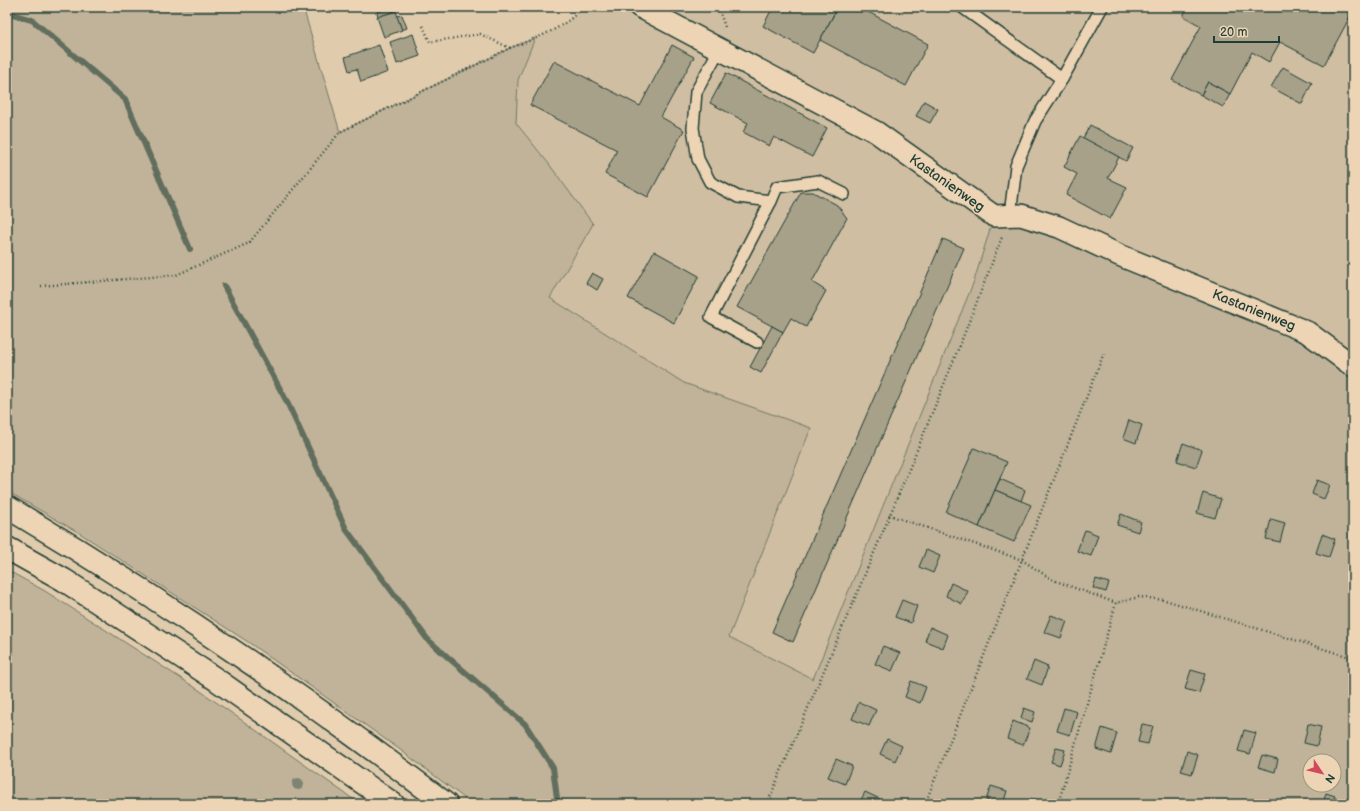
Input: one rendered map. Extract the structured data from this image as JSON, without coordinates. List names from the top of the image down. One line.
{"streets":{"street":["Kastanienweg"]},"scale_bar":"20 m","north":"bottom right"}
